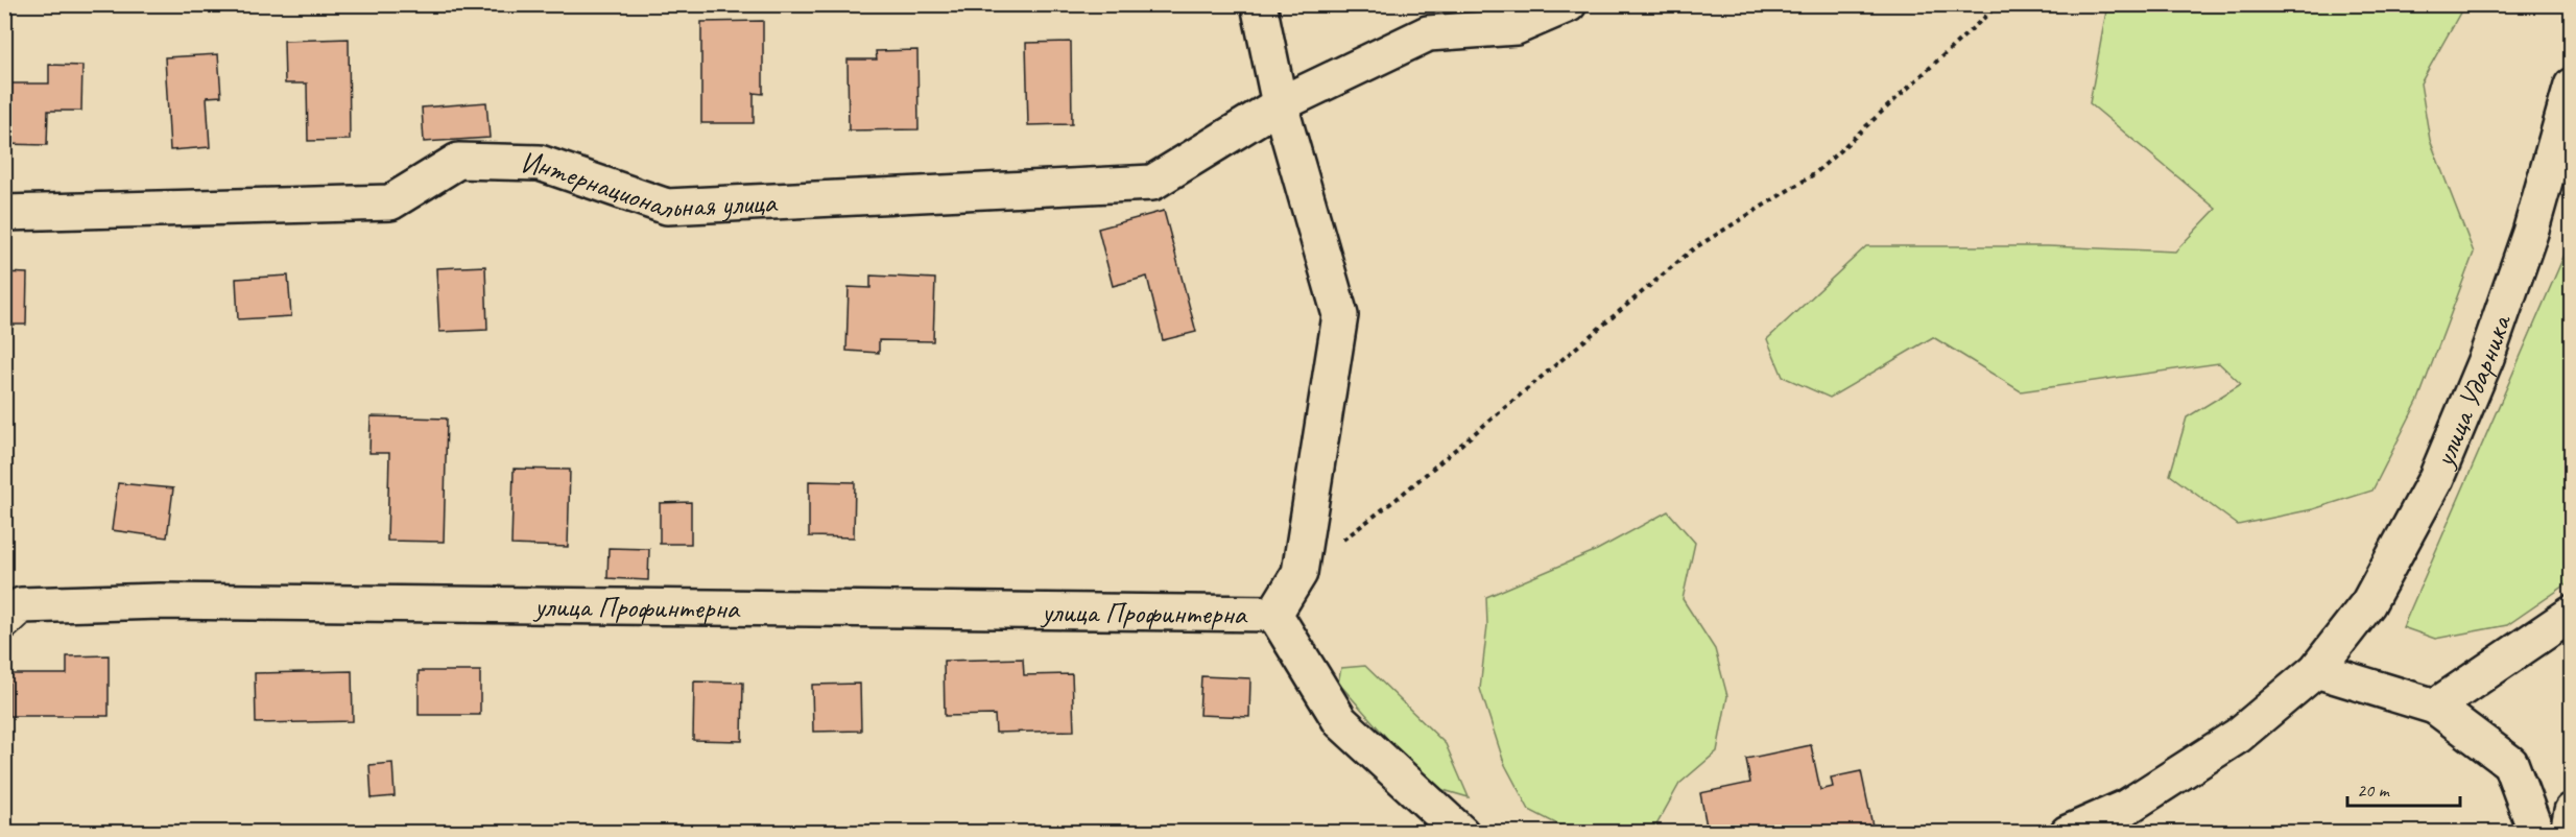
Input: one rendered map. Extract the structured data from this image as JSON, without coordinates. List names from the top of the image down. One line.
{"streets":{"street":["Интернациональная улица","улица Ударника","улица Профинтерна"]},"scale_bar":"20 m"}
